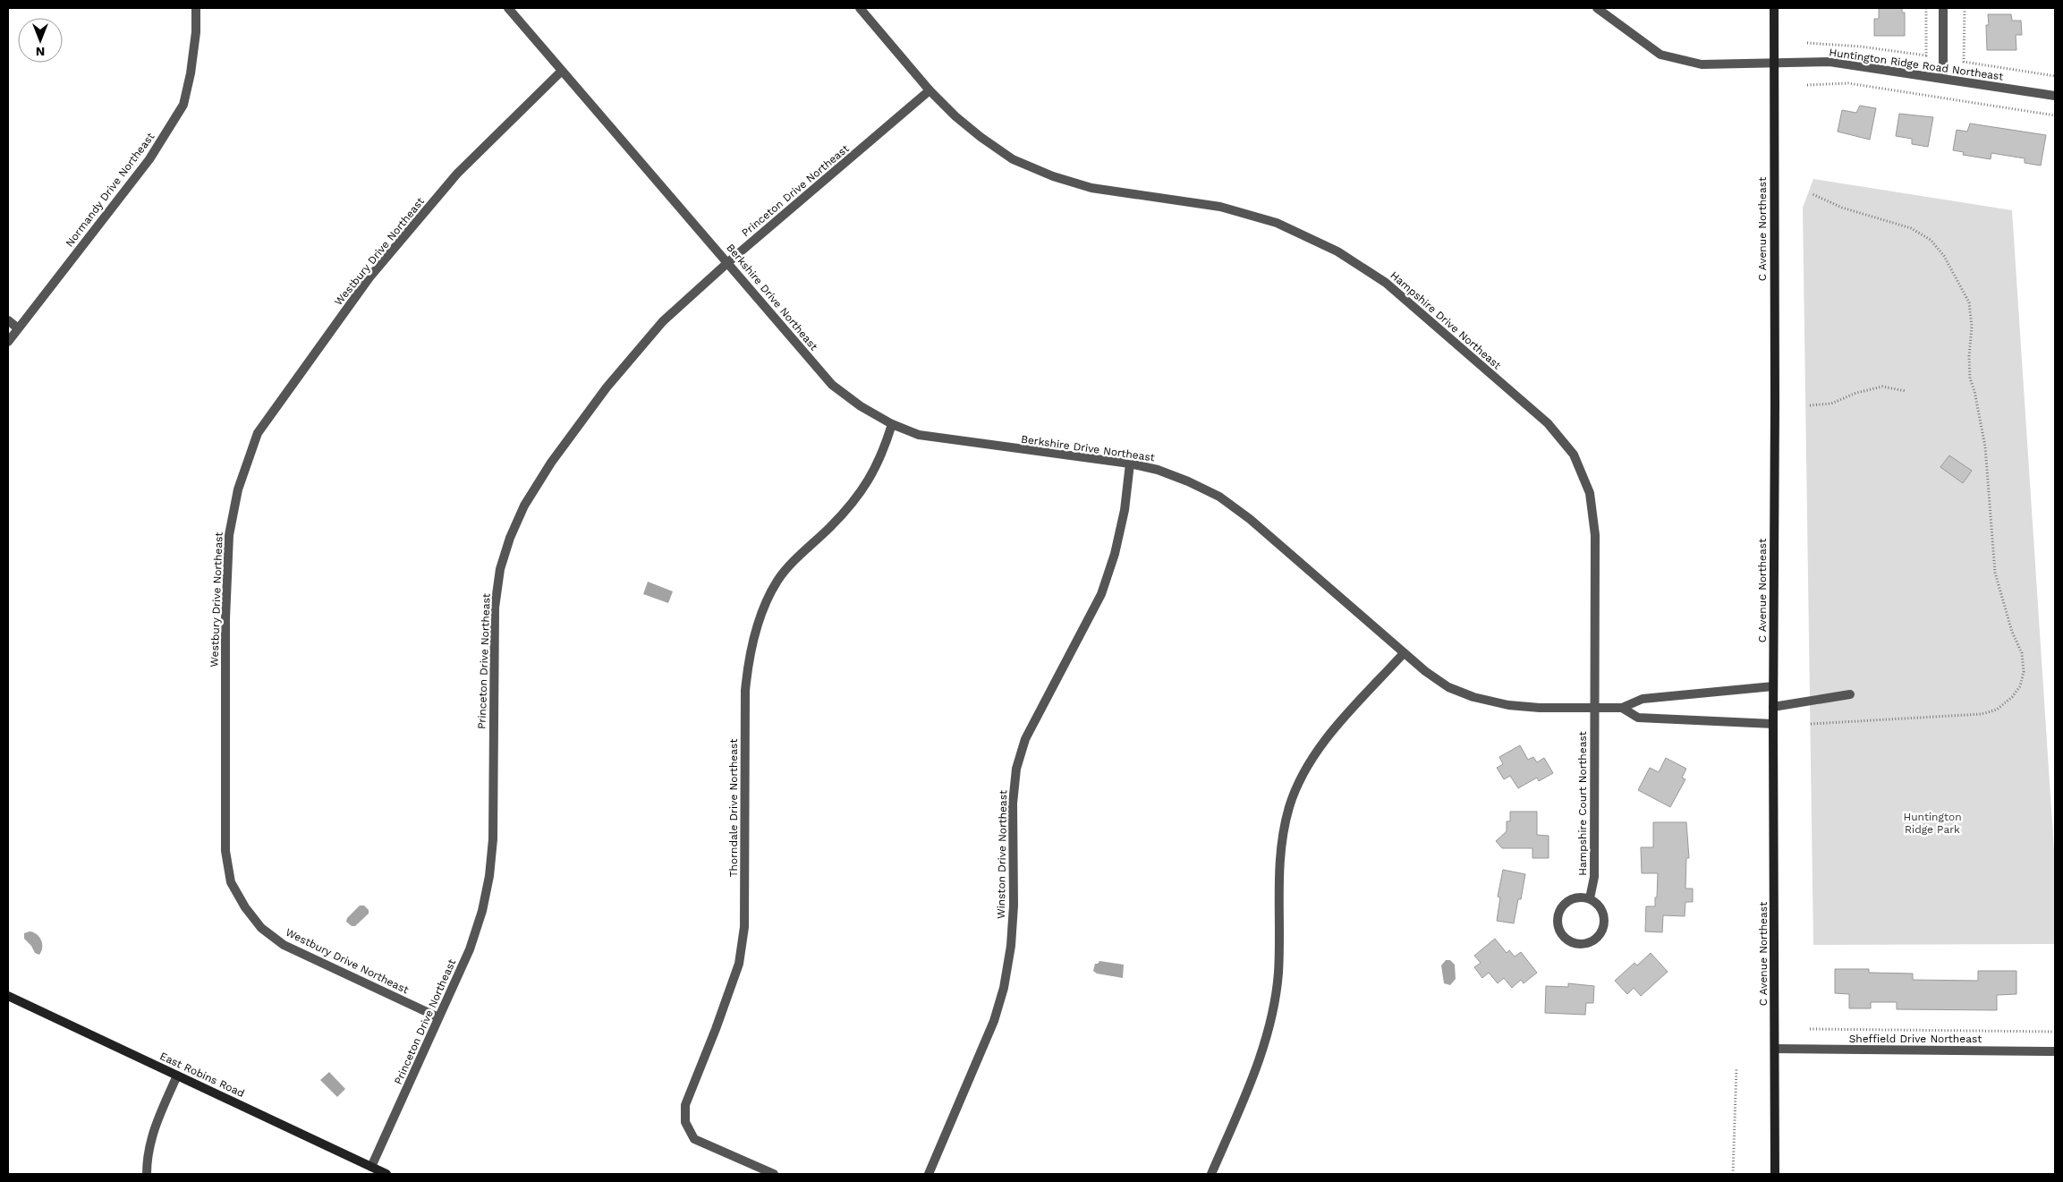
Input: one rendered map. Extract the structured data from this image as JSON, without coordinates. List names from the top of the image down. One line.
{"streets":{"street":["Huntington Ridge Road Northeast","Normandy Drive Northeast","Princeton Drive Northeast","C Avenue Northeast","Westbury Drive Northeast","Berkshire Drive Northeast","Hampshire Drive Northeast","Hampshire Court Northeast","Thorndale Drive Northeast","Winston Drive Northeast","Sheffield Drive Northeast","East Robins Road"]},"crossings":[["Huntington Ridge Road Northeast","C Avenue Northeast"],["Princeton Drive Northeast","Westbury Drive Northeast"],["Princeton Drive Northeast","Berkshire Drive Northeast"],["Princeton Drive Northeast","Hampshire Drive Northeast"],["Princeton Drive Northeast","East Robins Road"],["C Avenue Northeast","Berkshire Drive Northeast"],["C Avenue Northeast","Sheffield Drive Northeast"],["Westbury Drive Northeast","Berkshire Drive Northeast"],["Berkshire Drive Northeast","Hampshire Drive Northeast"],["Berkshire Drive Northeast","Hampshire Court Northeast"],["Berkshire Drive Northeast","Thorndale Drive Northeast"],["Berkshire Drive Northeast","Winston Drive Northeast"],["Hampshire Drive Northeast","Hampshire Court Northeast"]],"parks":["Huntington Ridge Park"],"north":"bottom"}
